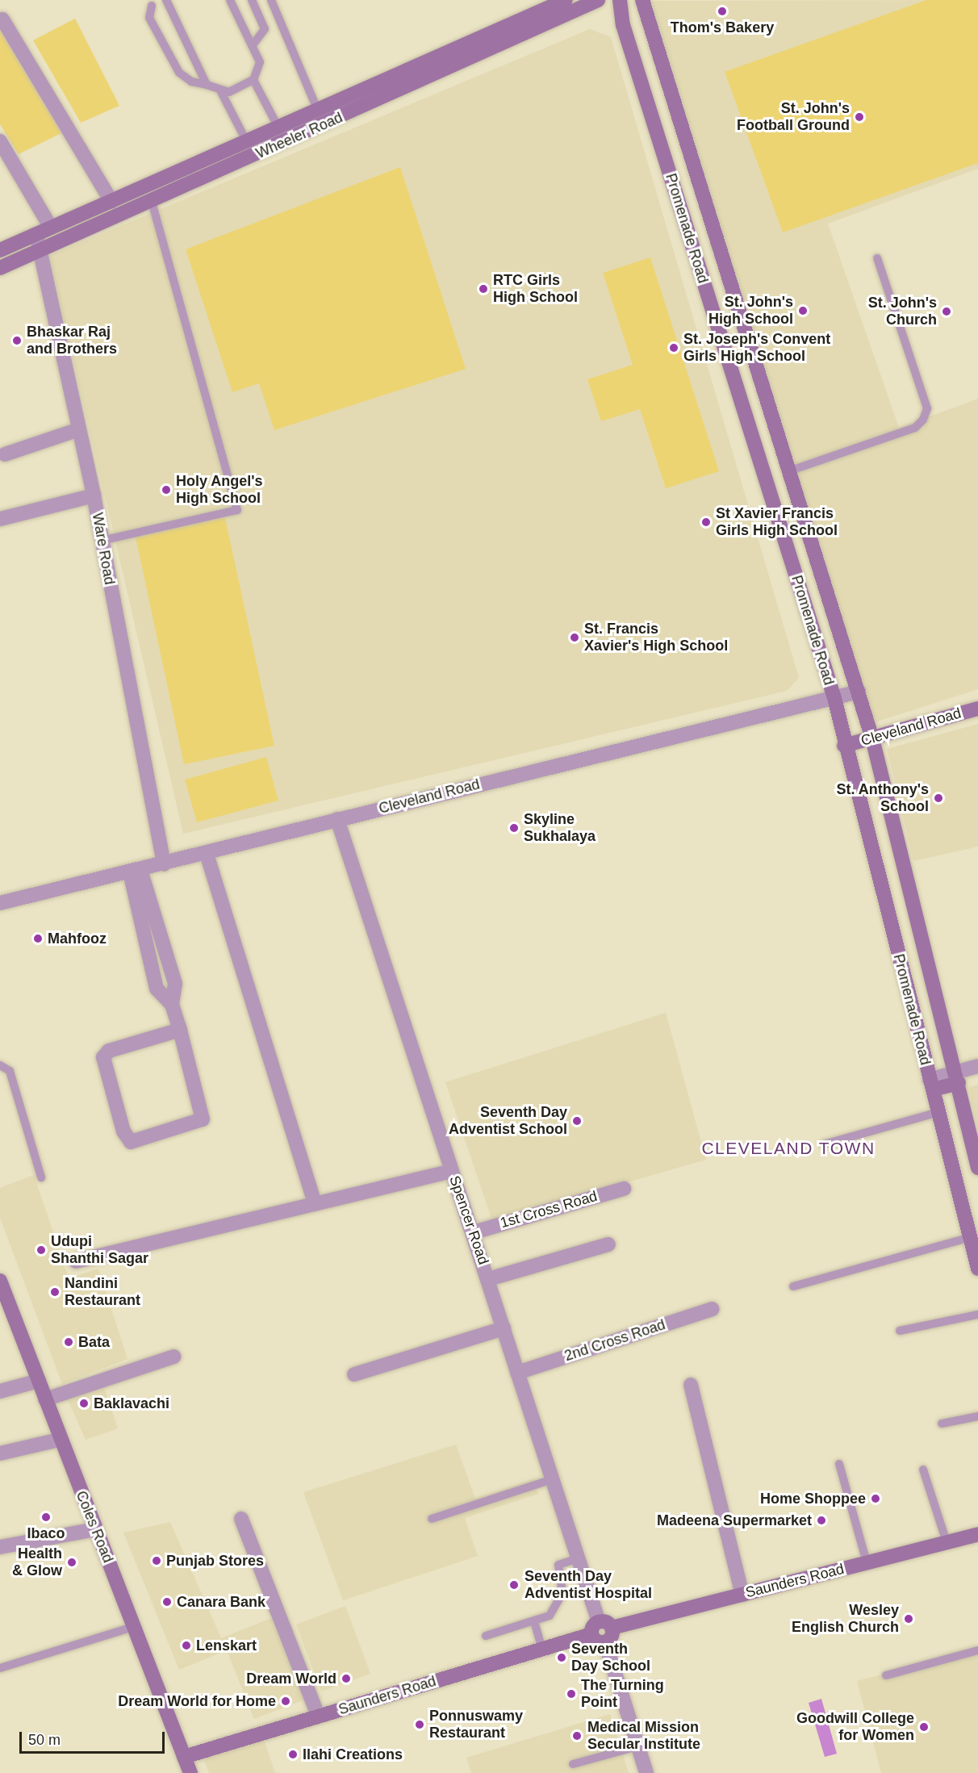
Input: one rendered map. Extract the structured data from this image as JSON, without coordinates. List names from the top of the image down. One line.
{"streets":{"street":["Wheeler Road","Promenade Road","Ware Road","Cleveland Road","1st Cross Road","Spencer Road","2nd Cross Road","Coles Road","Saunders Road"]},"crossings":[["Wheeler Road","Ware Road"],["Promenade Road","Cleveland Road"],["Ware Road","Cleveland Road"],["Cleveland Road","Spencer Road"],["1st Cross Road","Spencer Road"],["Spencer Road","2nd Cross Road"],["Spencer Road","Saunders Road"],["Coles Road","Saunders Road"]],"districts":["CLEVELAND TOWN"],"places":["Thom's Bakery","St. John's Football Ground","RTC Girls High School","St. John's High School","St. John's Church","Bhaskar Raj and Brothers","St. Joseph's Convent Girls High School","Holy Angel's High School","St Xavier Francis Girls High School","St. Francis Xavier's High School","St. Anthony's School","Skyline Sukhalaya","Mahfooz","Seventh Day Adventist School","Udupi Shanthi Sagar","Nandini Restaurant","Bata","Baklavachi","Home Shoppee","Ibaco","Madeena Supermarket","Punjab Stores","Health & Glow","Seventh Day Adventist Hospital","Canara Bank","Wesley English Church","Lenskart","Seventh Day School","Dream World","The Turning Point","Dream World for Home","Ponnuswamy Restaurant","Goodwill College for Women","Medical Mission Secular Institute","Ilahi Creations"],"scale_bar":"50 m"}
